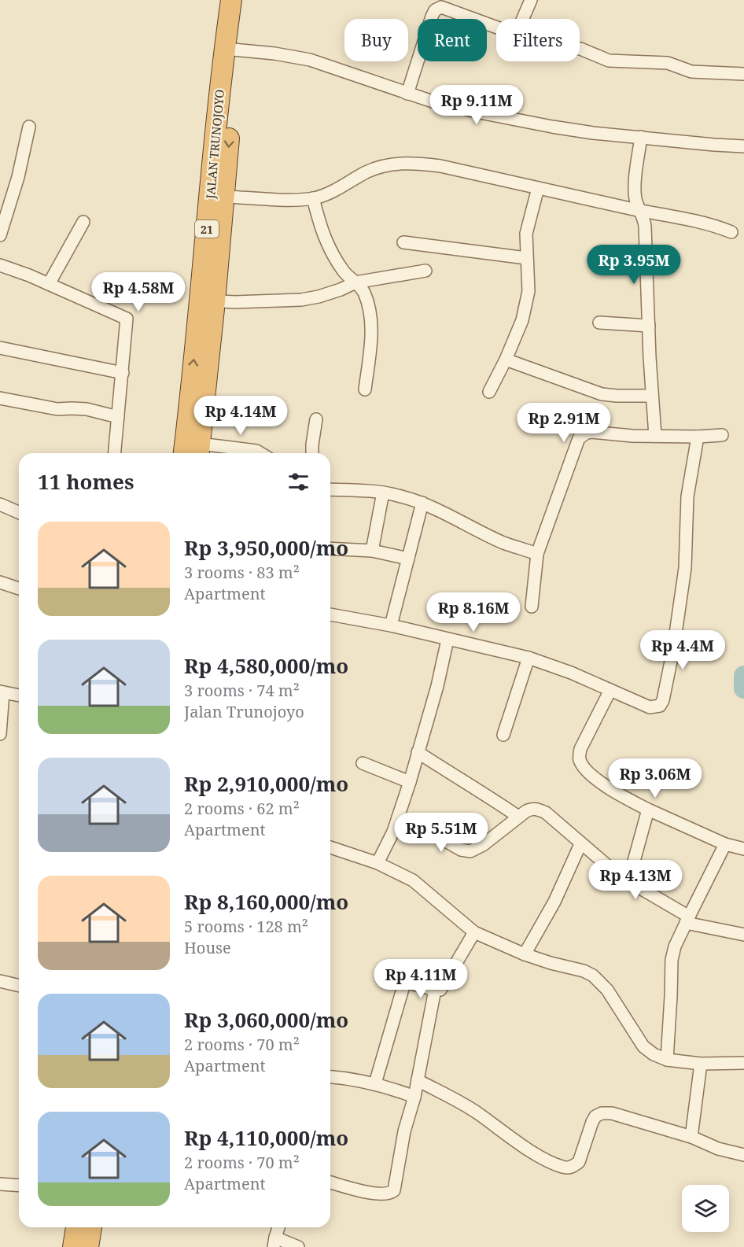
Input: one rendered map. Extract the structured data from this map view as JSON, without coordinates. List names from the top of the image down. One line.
{"streets":{"highway":["JALAN TRUNOJOYO","21"]},"page":{"chip":["Buy","Rent","Filters"],"price":["Rp 9.11M","Rp 3.95M","Rp 4.58M","Rp 4.14M","Rp 2.91M","Rp 8.16M","Rp 4.4M","Rp 3.06M","Rp 5.51M","Rp 4.13M","Rp 4.11M"],"heading":"11 homes","list":[{"name":"Rp 3,950,000/mo","note":"3 rooms · 83 m² · Apartment"},{"name":"Rp 4,580,000/mo","note":"3 rooms · 74 m² · Jalan Trunojoyo"},{"name":"Rp 2,910,000/mo","note":"2 rooms · 62 m² · Apartment"},{"name":"Rp 8,160,000/mo","note":"5 rooms · 128 m² · House"},{"name":"Rp 3,060,000/mo","note":"2 rooms · 70 m² · Apartment"},{"name":"Rp 4,110,000/mo","note":"2 rooms · 70 m² · Apartment"}]}}
